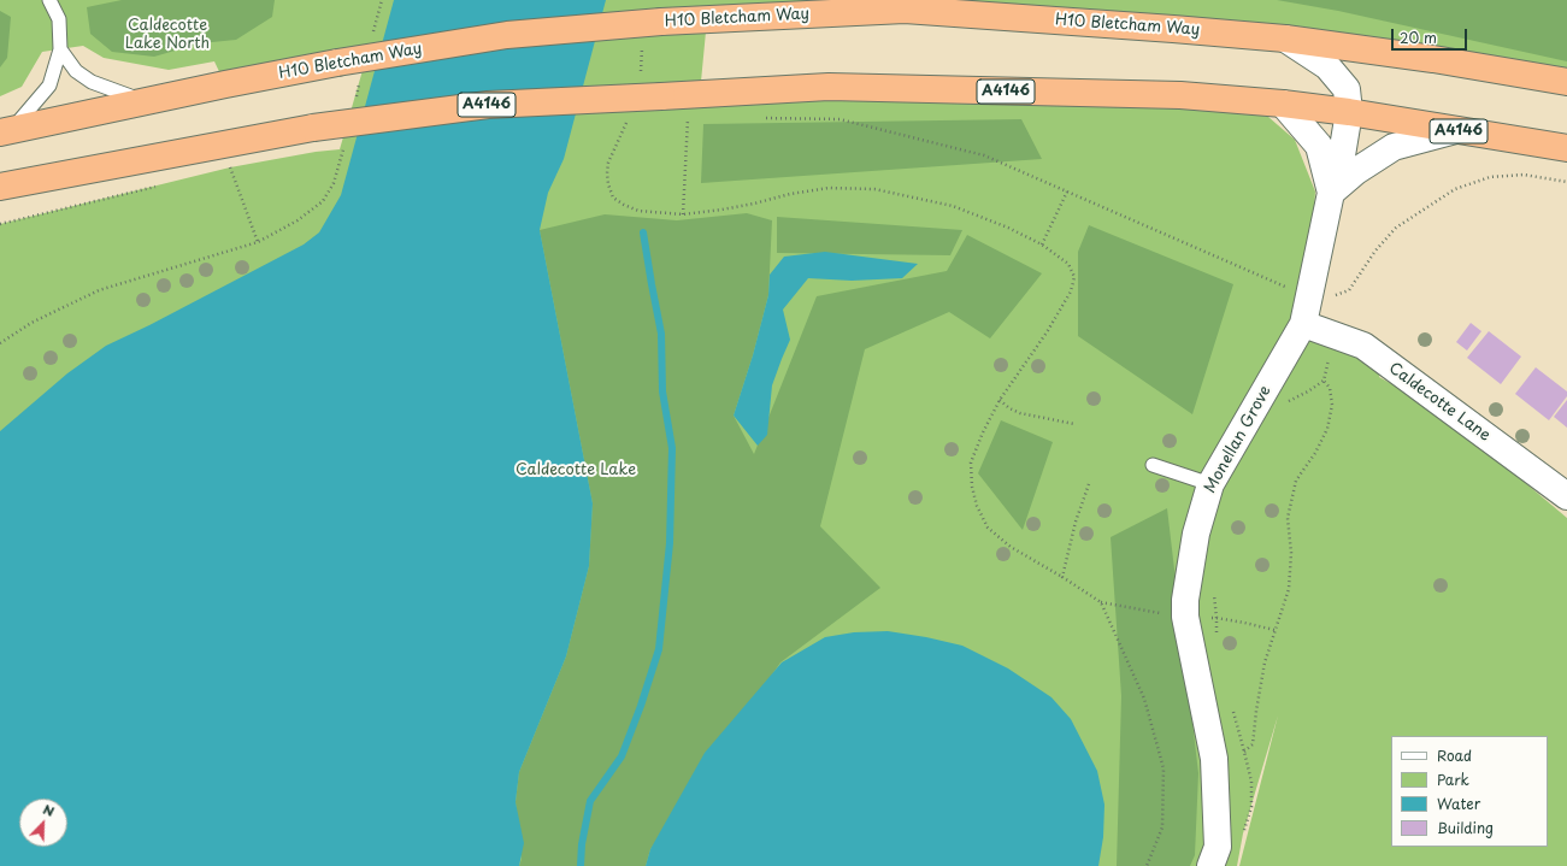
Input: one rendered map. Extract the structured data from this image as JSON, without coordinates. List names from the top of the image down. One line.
{"streets":{"highway":["H10 Bletcham Way","A4146"],"street":["Caldecotte Lane","Monellan Grove"]},"crossings":[["H10 Bletcham Way","Monellan Grove"],["A4146","Monellan Grove"],["Caldecotte Lane","Monellan Grove"]],"parks":["Caldecotte Lake North","Caldecotte Lake"],"legend":["Road","Park","Water","Building"],"scale_bar":"20 m","north":"top right"}
